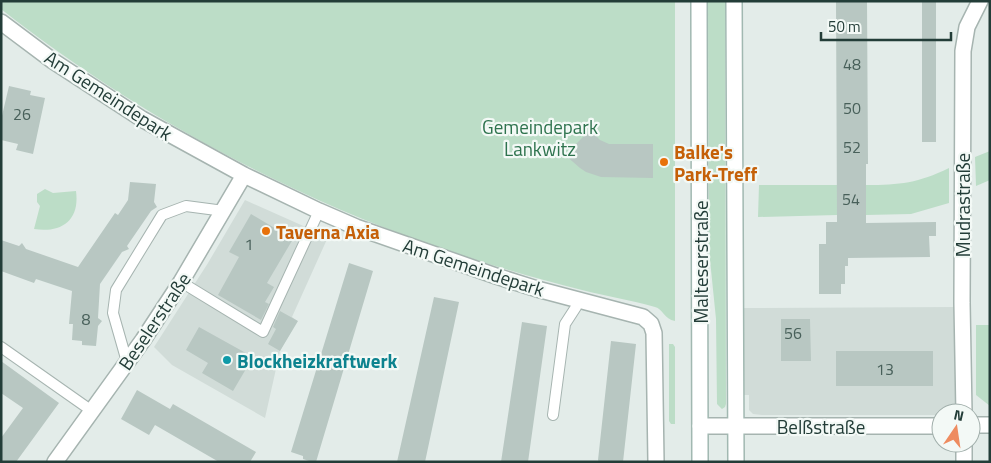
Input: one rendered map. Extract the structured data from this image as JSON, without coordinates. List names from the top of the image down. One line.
{"streets":{"street":["Am Gemeindepark","Mudrastraße","Malteserstraße","Beselerstraße","Belßstraße"]},"crossings":[["Am Gemeindepark","Beselerstraße"],["Malteserstraße","Belßstraße"]],"parks":["Gemeindepark Lankwitz"],"places":["Balke's Park-Treff","Taverna Axia","Blockheizkraftwerk"],"house_numbers":["48","50","26","52","54","1","8","56","13"],"scale_bar":"50 m","north":"top"}
